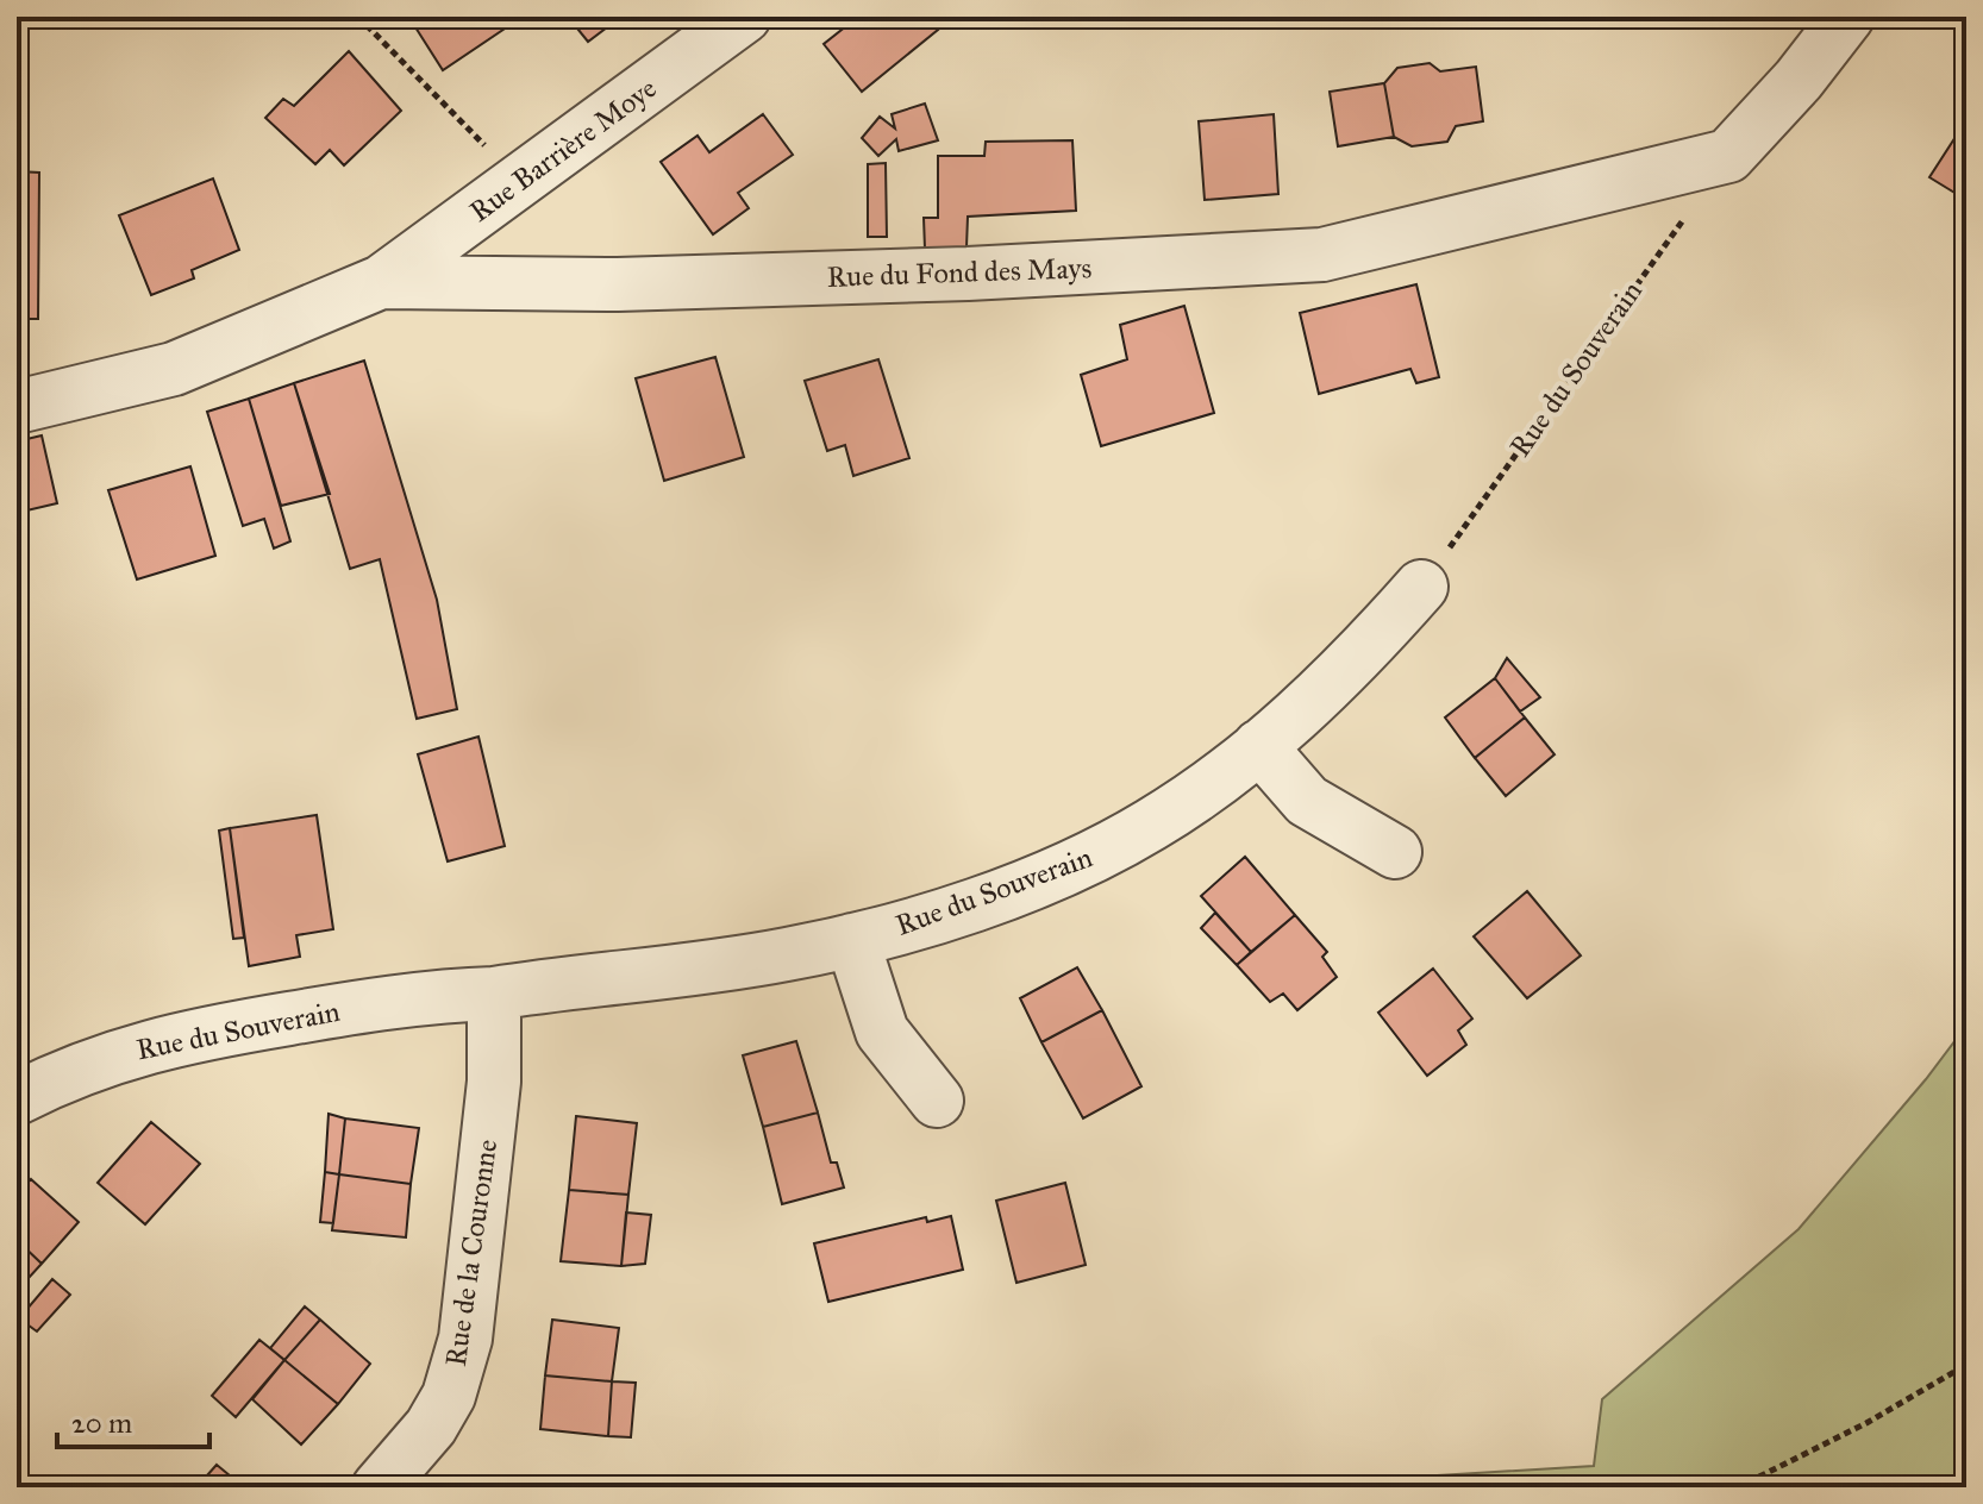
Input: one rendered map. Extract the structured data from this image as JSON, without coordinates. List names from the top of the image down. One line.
{"streets":{"street":["Rue Barrière Moye","Rue du Fond des Mays","Rue du Souverain","Rue de la Couronne"]},"crossings":[["Rue Barrière Moye","Rue du Fond des Mays"],["Rue du Fond des Mays","Rue du Souverain"],["Rue du Souverain","Rue de la Couronne"]],"scale_bar":"20 m"}
